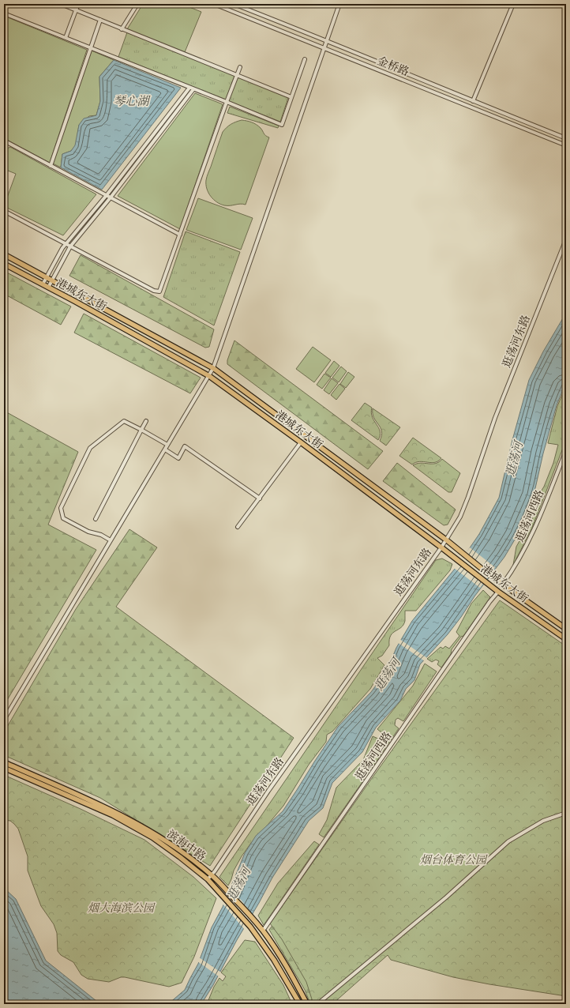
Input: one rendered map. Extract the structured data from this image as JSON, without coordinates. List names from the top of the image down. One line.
{"streets":{"main road":["港城东大街","滨海中路"],"street":["金桥路","逛荡河东路","逛荡河西路"]},"crossings":[["港城东大街","逛荡河东路"],["港城东大街","逛荡河西路"],["逛荡河东路","滨海中路"],["逛荡河西路","滨海中路"]],"water":["琴心湖","逛荡河"],"parks":["烟台体育公园","烟大海滨公园"]}
